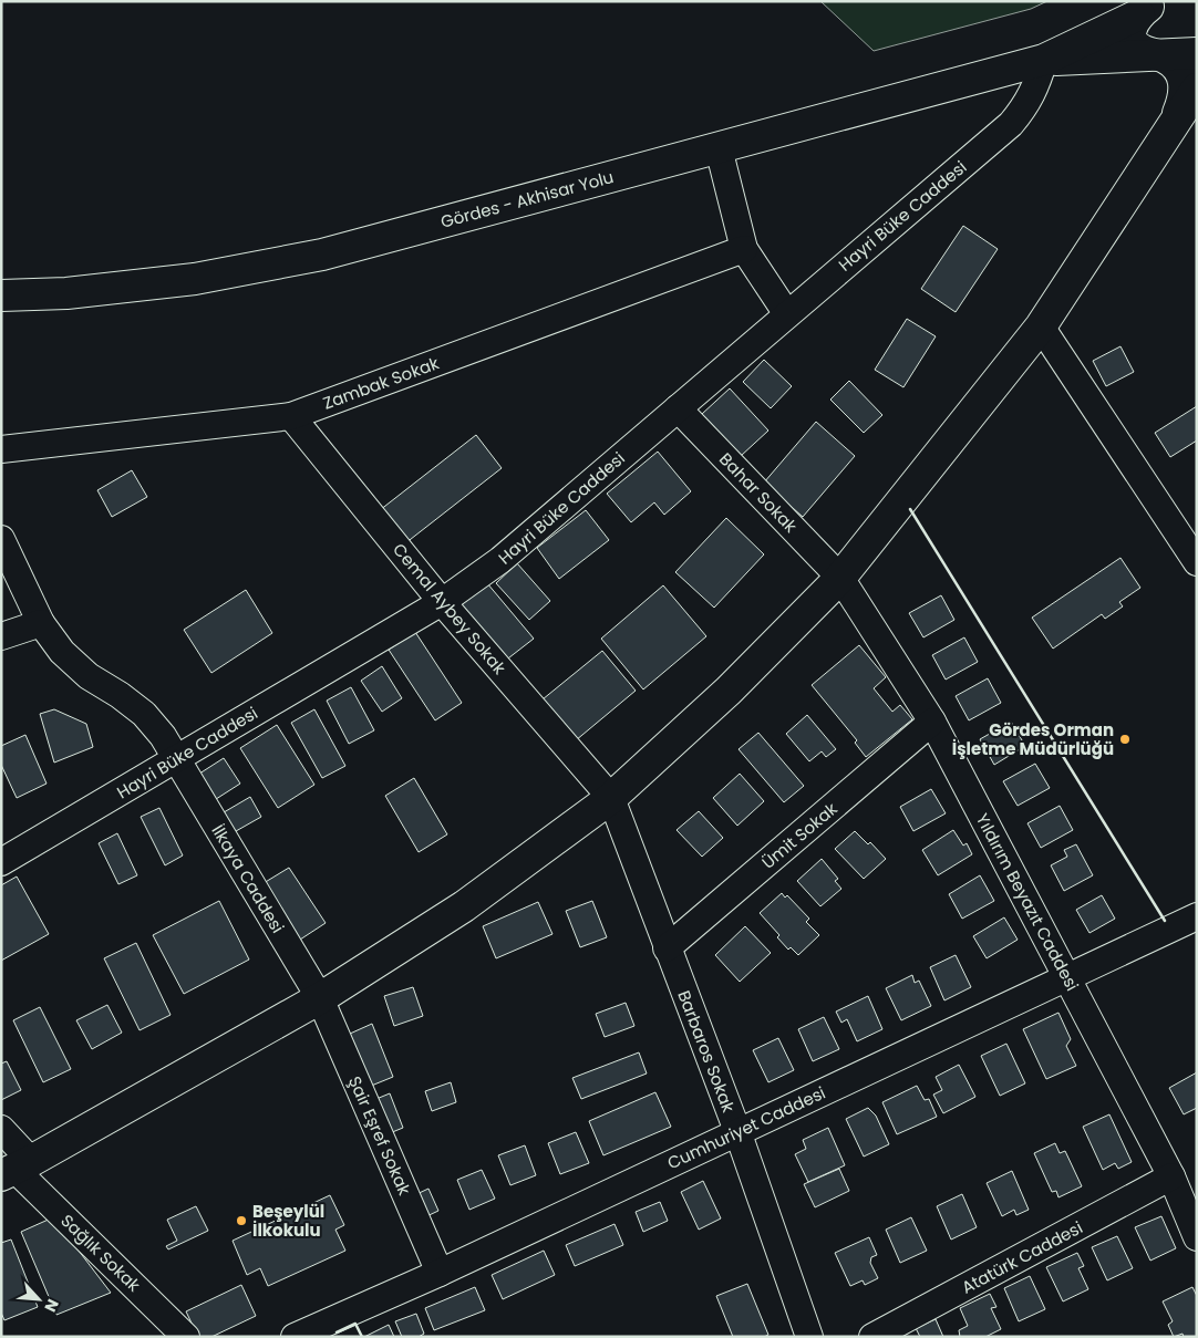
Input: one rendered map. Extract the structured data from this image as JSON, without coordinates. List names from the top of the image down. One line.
{"streets":{"main road":["Gördes - Akhisar Yolu"],"street":["Hayri Büke Caddesi","Zambak Sokak","Bahar Sokak","Cemal Aybey Sokak","Ümit Sokak","İlkaya Caddesi","Yıldırım Beyazıt Caddesi","Barbaros Sokak","Cumhuriyet Caddesi","Şair Eşref Sokak","Sağlık Sokak","Atatürk Caddesi"]},"crossings":[["Gördes - Akhisar Yolu","Hayri Büke Caddesi"],["Hayri Büke Caddesi","Bahar Sokak"],["Hayri Büke Caddesi","Cemal Aybey Sokak"],["Hayri Büke Caddesi","İlkaya Caddesi"],["Zambak Sokak","Cemal Aybey Sokak"],["Bahar Sokak","Yıldırım Beyazıt Caddesi"],["Cemal Aybey Sokak","Barbaros Sokak"],["Ümit Sokak","Yıldırım Beyazıt Caddesi"],["Ümit Sokak","Barbaros Sokak"],["İlkaya Caddesi","Şair Eşref Sokak"],["Yıldırım Beyazıt Caddesi","Cumhuriyet Caddesi"],["Yıldırım Beyazıt Caddesi","Atatürk Caddesi"],["Barbaros Sokak","Cumhuriyet Caddesi"],["Cumhuriyet Caddesi","Şair Eşref Sokak"]],"places":["Gördes Orman İşletme Müdürlüğü","Beşeylül İlkokulu"],"north":"bottom right"}
